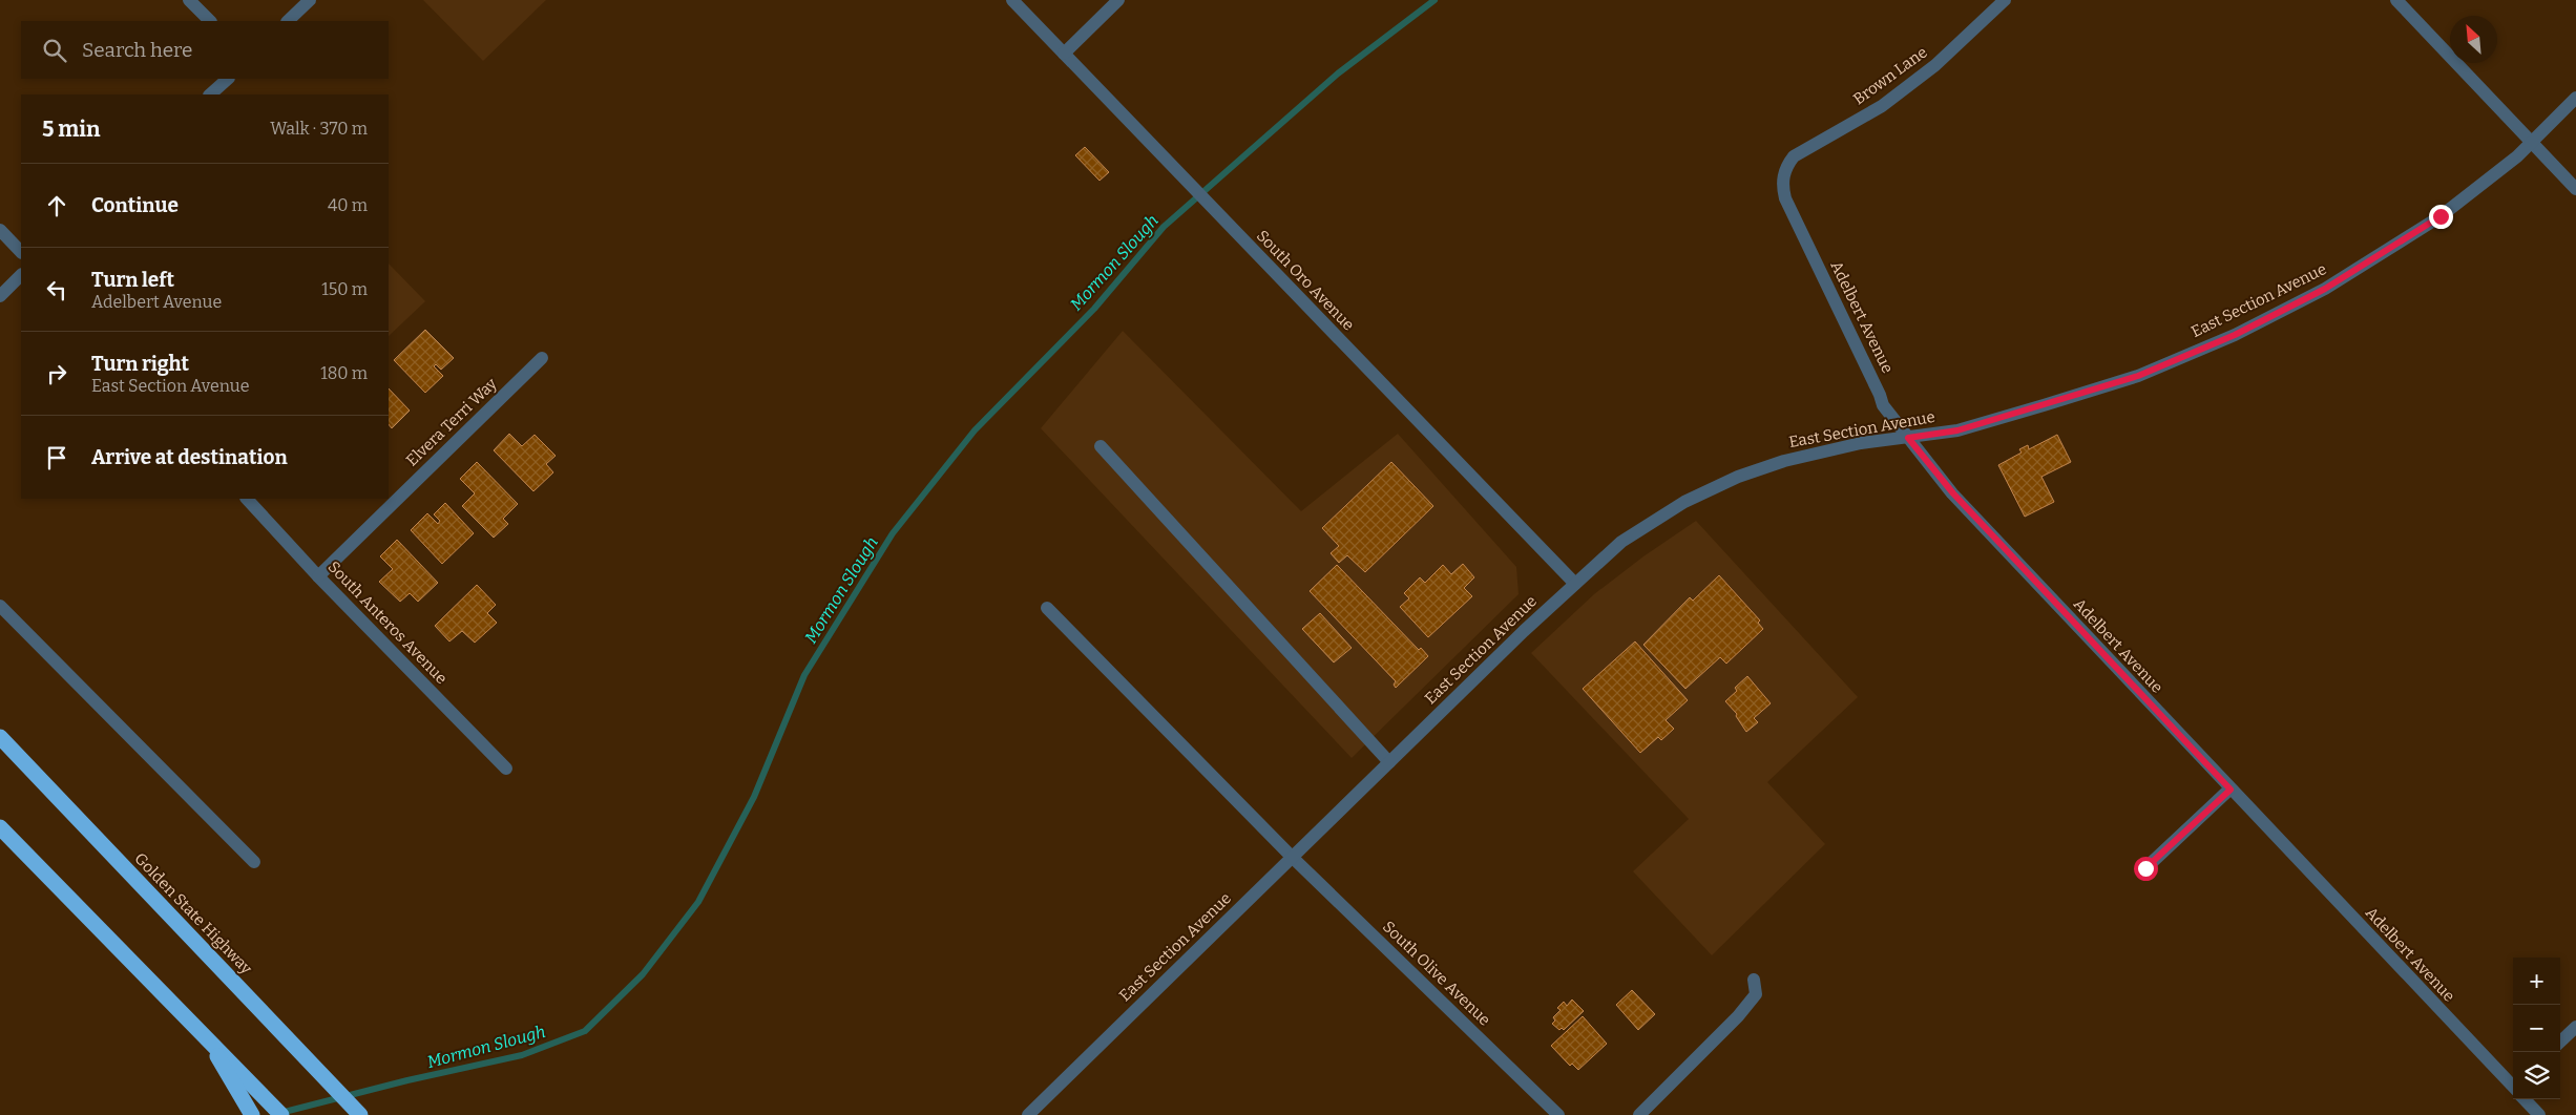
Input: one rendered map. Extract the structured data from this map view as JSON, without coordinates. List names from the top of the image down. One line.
{"streets":{"highway":["Golden State Highway"],"street":["Brown Lane","South Oro Avenue","East Section Avenue","Adelbert Avenue","Elvera Terri Way","South Anteros Avenue","South Olive Avenue"]},"crossings":[["Brown Lane","Adelbert Avenue"],["South Oro Avenue","East Section Avenue"],["East Section Avenue","Adelbert Avenue"],["East Section Avenue","South Olive Avenue"],["Elvera Terri Way","South Anteros Avenue"]],"water":["Mormon Slough"],"north":"top left","page":{"search":"Search here","heading":["5 min","Walk · 370 m"],"list":[["Continue","40 m"],["Turn left","Adelbert Avenue","150 m"],["Turn right","East Section Avenue","180 m"],"Arrive at destination"],"map_buttons":["+","−"]}}
